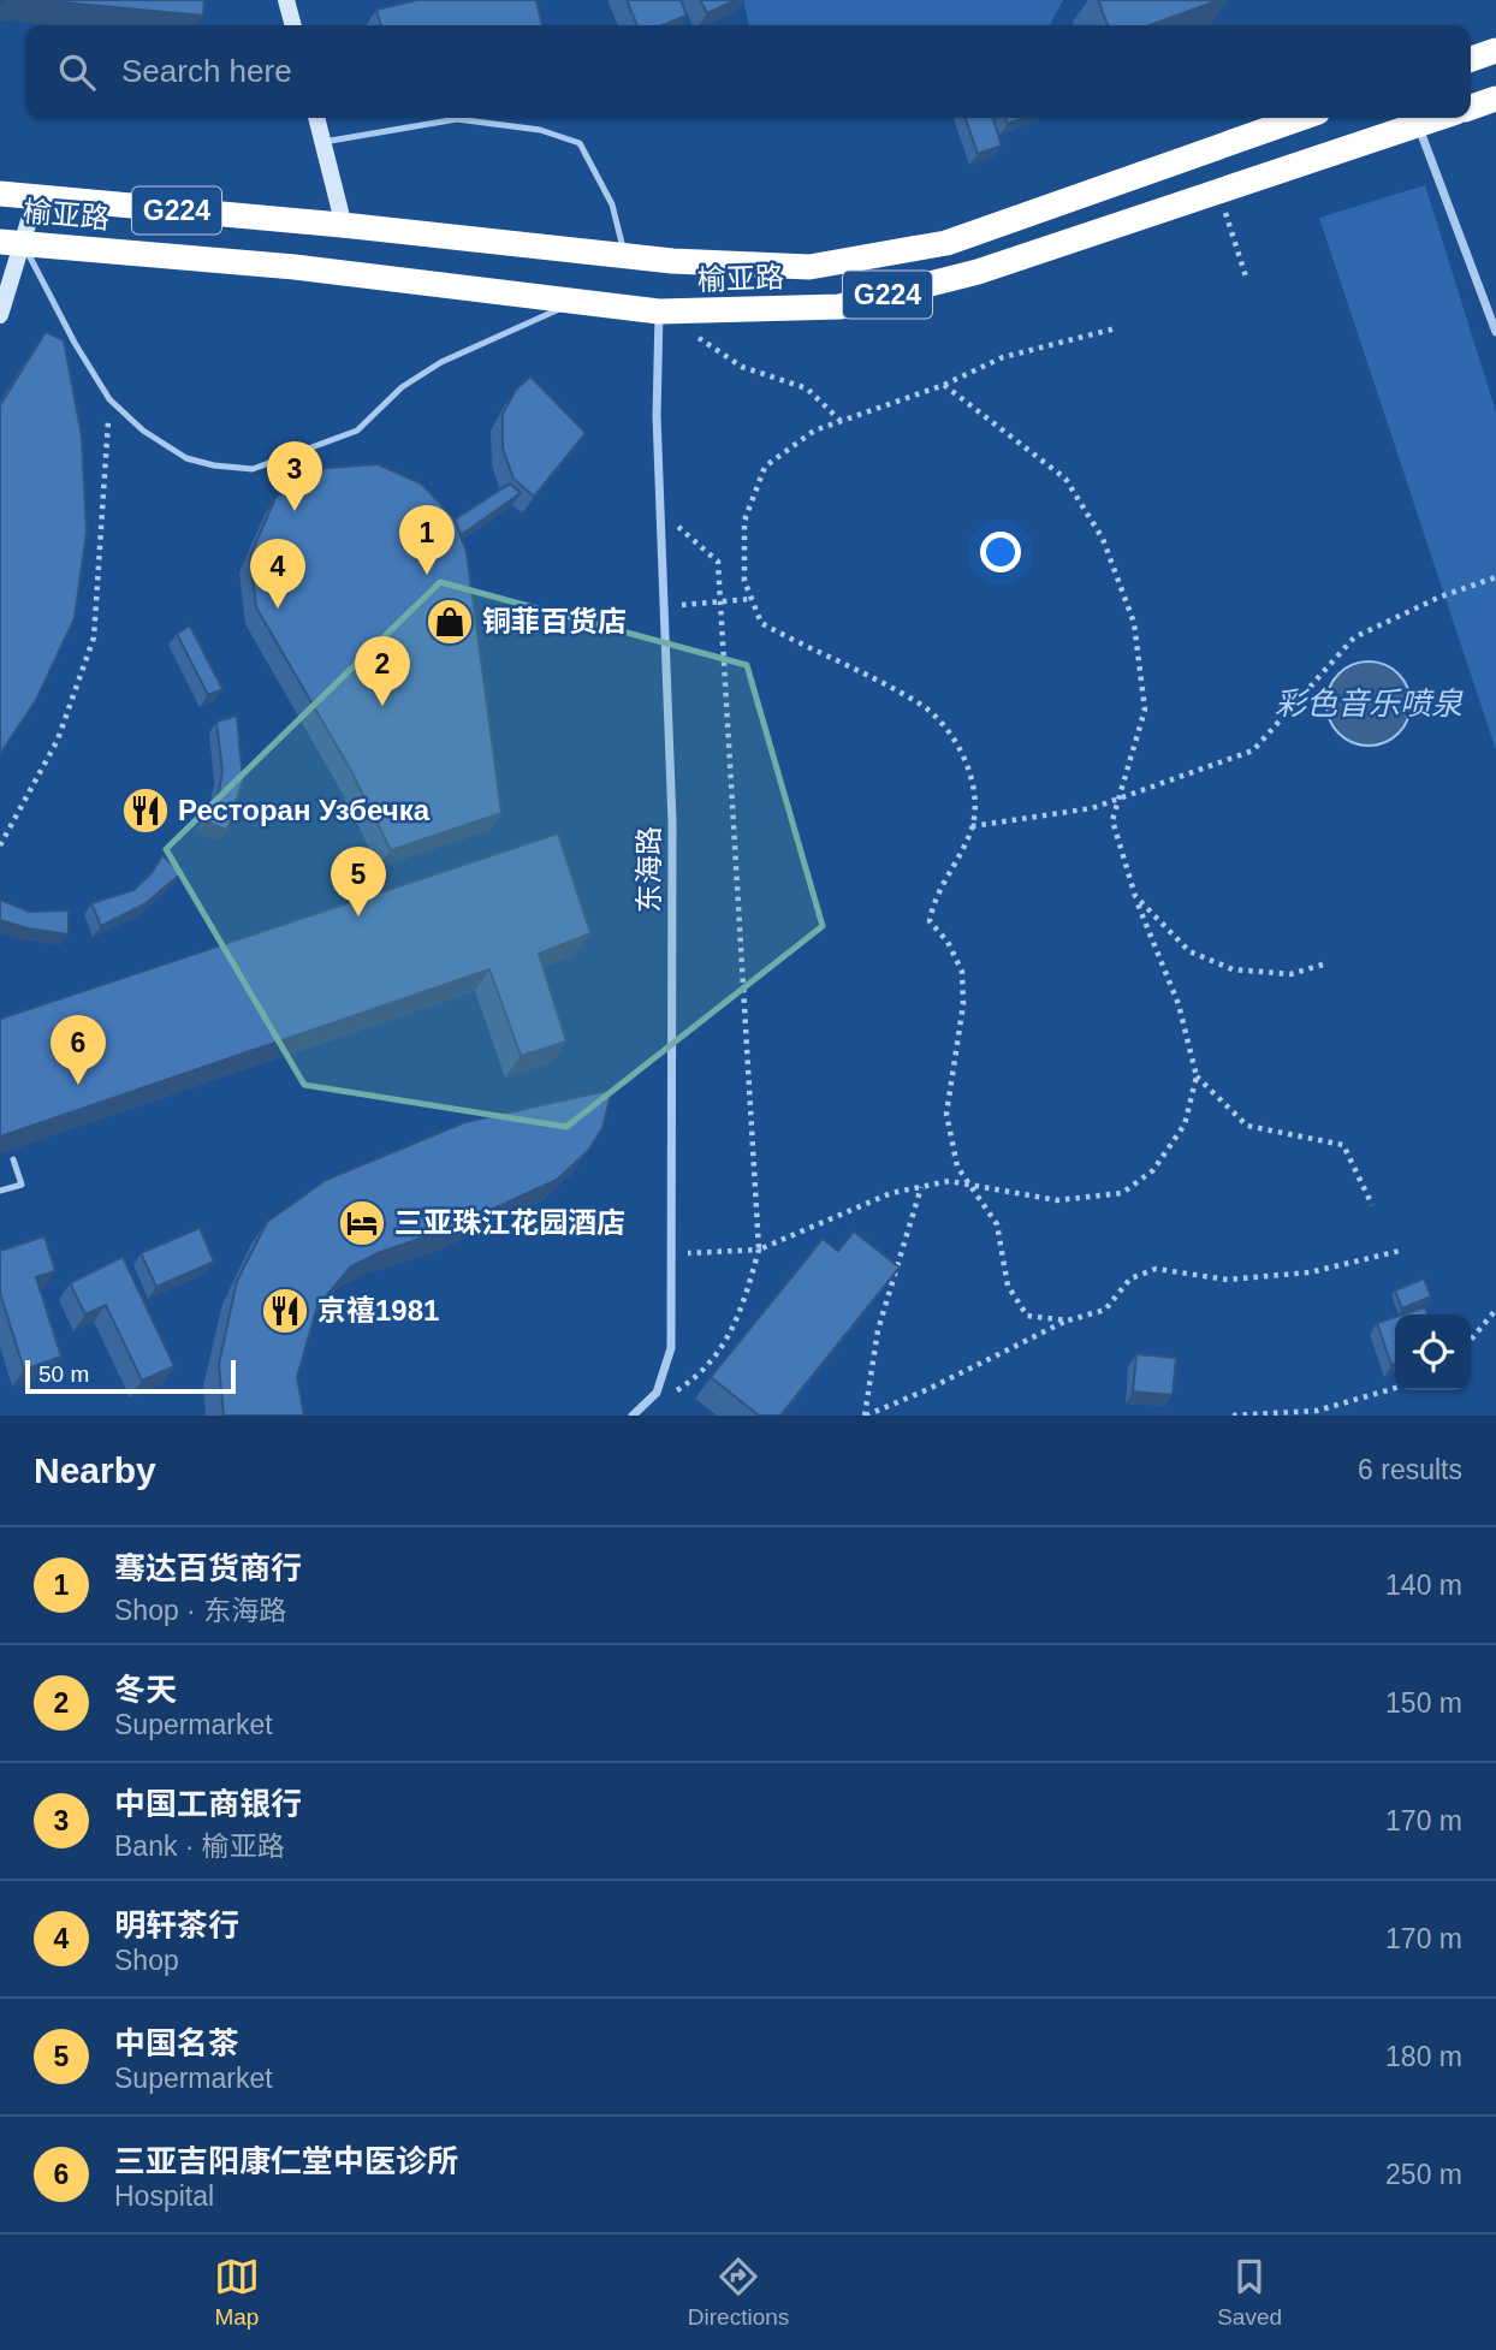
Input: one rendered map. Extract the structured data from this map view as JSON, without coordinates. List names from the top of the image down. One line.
{"streets":{"highway":["G224","榆亚路"],"street":["东海路"]},"crossings":[["榆亚路","东海路"]],"water":["彩色音乐喷泉"],"places":{"shop":["铜菲百货店"],"restaurant":["Ресторан Узбечка","京禧1981"],"hotel":["三亚珠江花园酒店"]},"scale_bar":"50 m","page":{"search":"Search here","pins":["3","1","4","2","5","6"],"scale":"50 m","heading":["Nearby","6 results"],"list":[{"mark":"1","name":"骞达百货商行","note":"Shop · 东海路","value":"140 m"},{"mark":"2","name":"冬天","note":"Supermarket","value":"150 m"},{"mark":"3","name":"中国工商银行","note":"Bank · 榆亚路","value":"170 m"},{"mark":"4","name":"明轩茶行","note":"Shop","value":"170 m"},{"mark":"5","name":"中国名茶","note":"Supermarket","value":"180 m"},{"mark":"6","name":"三亚吉阳康仁堂中医诊所","note":"Hospital","value":"250 m"}],"nav":["Map","Directions","Saved"]}}
